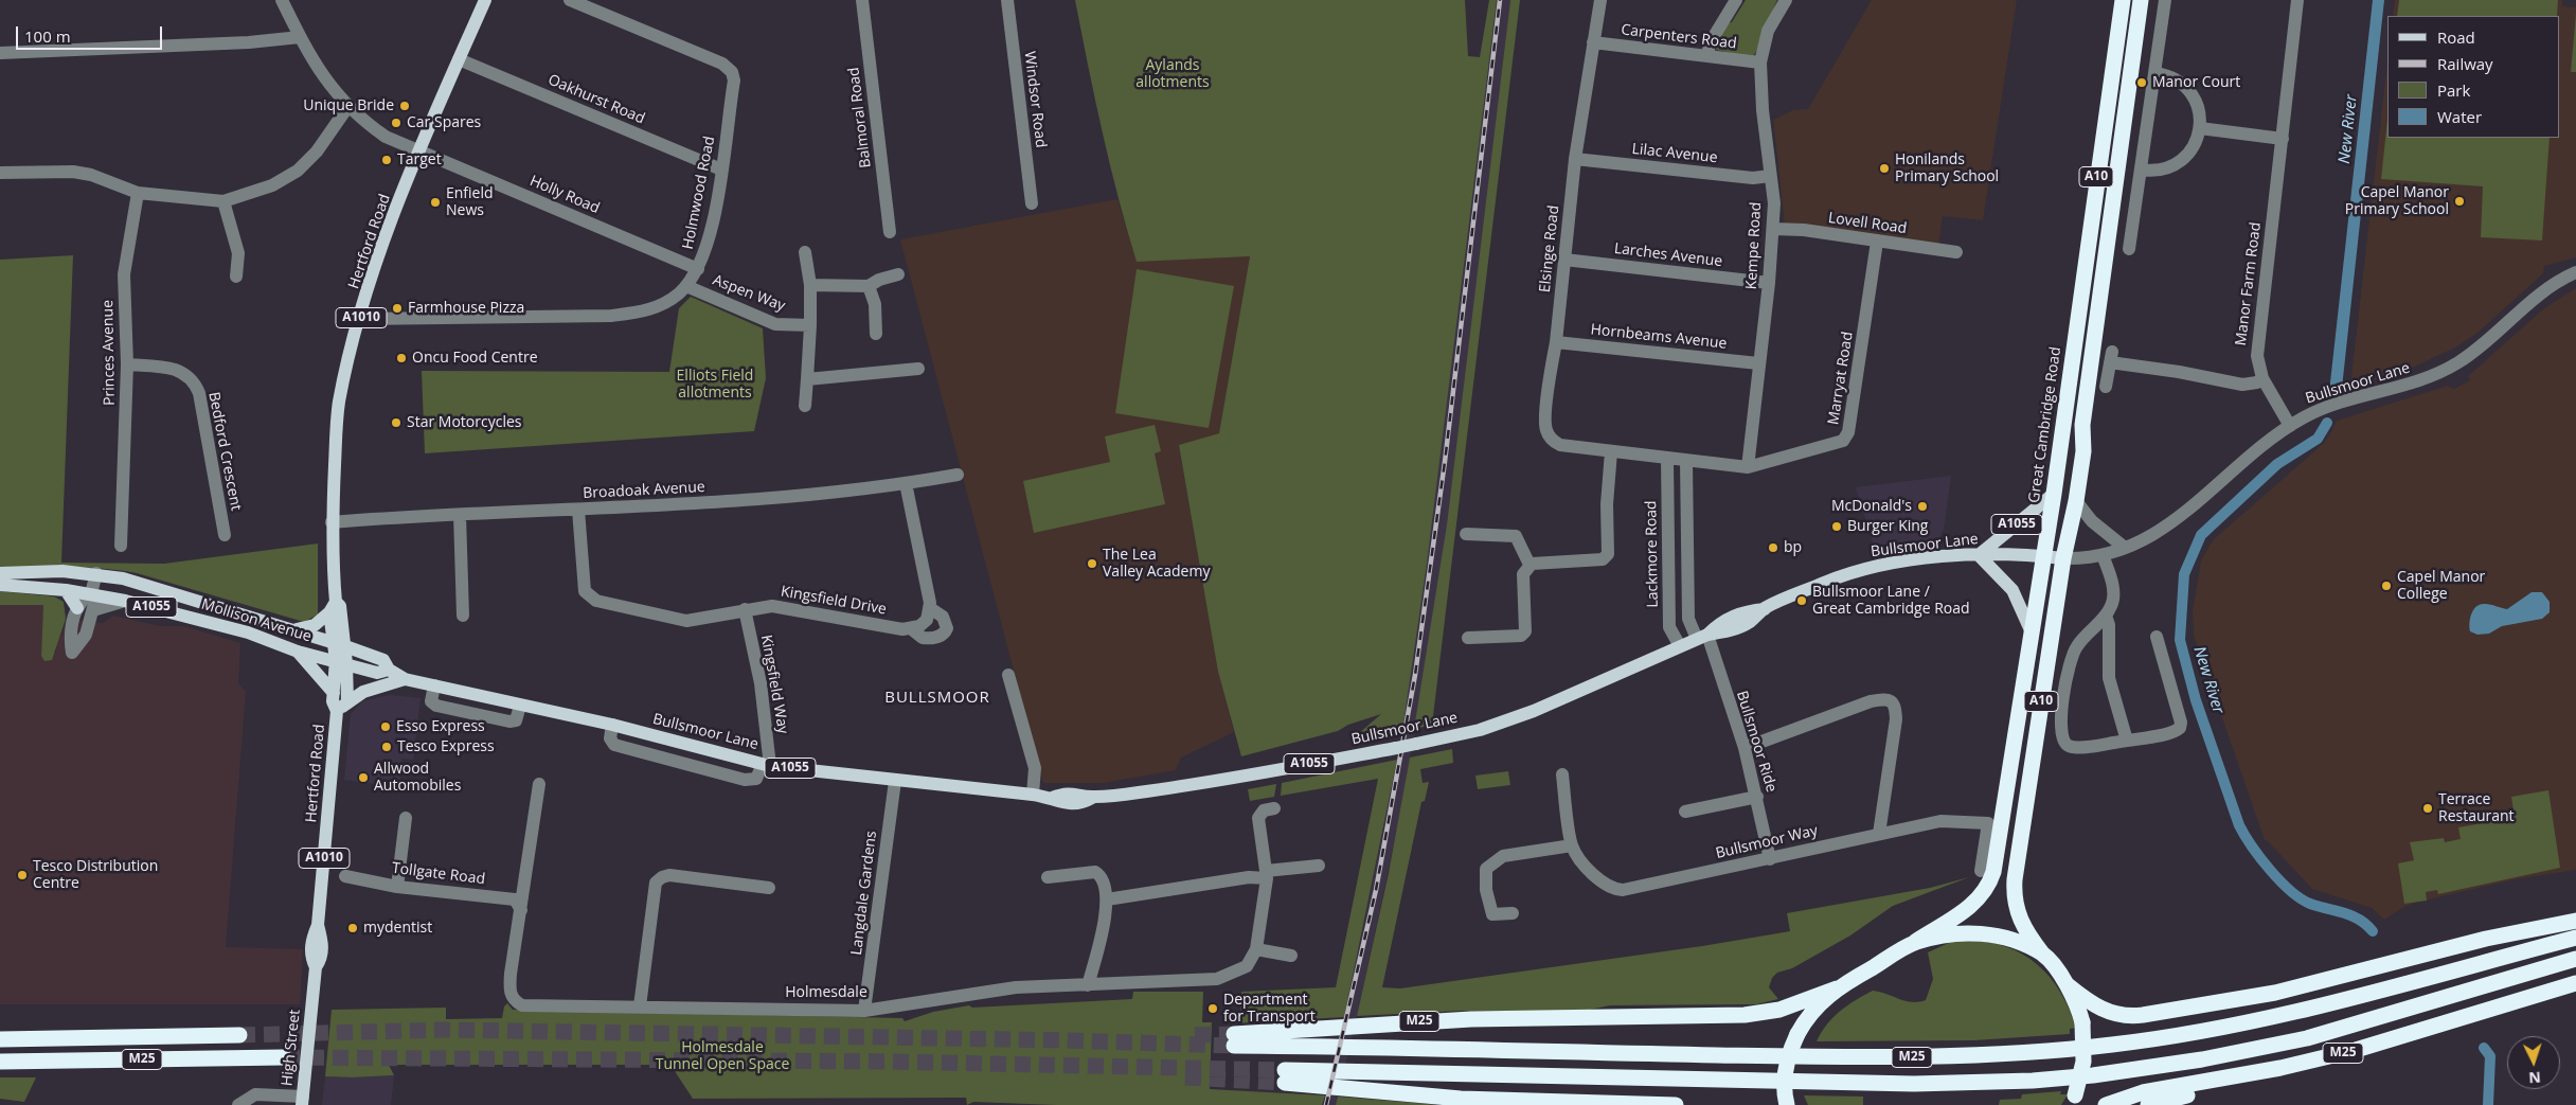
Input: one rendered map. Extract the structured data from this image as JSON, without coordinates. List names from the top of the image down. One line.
{"streets":{"highway":["A10","Great Cambridge Road","M25"],"main road":["Hertford Road","A1010","Bullsmoor Lane","A1055","Mollison Avenue","High Street"],"street":["Carpenters Road","Oakhurst Road","Windsor Road","Balmoral Road","Lilac Avenue","Holmwood Road","Holly Road","Lovell Road","Kempe Road","Elsinge Road","Larches Avenue","Manor Farm Road","Aspen Way","Hornbeams Avenue","Princes Avenue","Marryat Road","Bedford Crescent","Broadoak Avenue","Lackmore Road","Kingsfield Drive","Kingsfield Way","Bullsmoor Ride","Bullsmoor Way","Tollgate Road","Langdale Gardens","Holmesdale"]},"crossings":[["Carpenters Road","Kempe Road"],["Carpenters Road","Elsinge Road"],["Oakhurst Road","Holmwood Road"],["Oakhurst Road","Hertford Road"],["Lilac Avenue","Kempe Road"],["Lilac Avenue","Elsinge Road"],["A10","Bullsmoor Lane"],["Holmwood Road","Holly Road"],["Holmwood Road","Hertford Road"],["Holmwood Road","Aspen Way"],["Holly Road","Hertford Road"],["Lovell Road","Kempe Road"],["Lovell Road","Marryat Road"],["Hertford Road","A1010"],["Hertford Road","Bullsmoor Lane"],["Hertford Road","Broadoak Avenue"],["Hertford Road","Mollison Avenue"],["Hertford Road","High Street"],["Kempe Road","Larches Avenue"],["Kempe Road","Hornbeams Avenue"],["Kempe Road","Marryat Road"],["Elsinge Road","Larches Avenue"],["Elsinge Road","Hornbeams Avenue"],["Elsinge Road","Marryat Road"],["Manor Farm Road","Bullsmoor Lane"],["A1010","Mollison Avenue"],["Princes Avenue","Bedford Crescent"],["Marryat Road","Lackmore Road"],["Bullsmoor Lane","Great Cambridge Road"],["Bullsmoor Lane","A1055"],["Bullsmoor Lane","Lackmore Road"],["Bullsmoor Lane","Mollison Avenue"],["Bullsmoor Lane","Kingsfield Way"],["Bullsmoor Lane","Bullsmoor Ride"],["Bullsmoor Lane","Langdale Gardens"],["Great Cambridge Road","A1055"],["Great Cambridge Road","M25"],["Broadoak Avenue","Kingsfield Drive"],["Kingsfield Drive","Kingsfield Way"],["Bullsmoor Ride","Bullsmoor Way"],["Tollgate Road","Holmesdale"],["Langdale Gardens","Holmesdale"]],"districts":["BULLSMOOR"],"water":["New River"],"parks":["Aylands allotments","Elliots Field allotments","Holmesdale Tunnel Open Space"],"places":["Manor Court","Unique Bride","Car Spares","Target","Honilands Primary School","Capel Manor Primary School","Enfield News","Farmhouse Pizza","Oncu Food Centre","Star Motorcycles","McDonald's","Burger King","bp","The Lea Valley Academy","Capel Manor College","Bullsmoor Lane / Great Cambridge Road","Esso Express","Tesco Express","Allwood Automobiles","Terrace Restaurant","Tesco Distribution Centre","mydentist","Department for Transport"],"legend":["Road","Railway","Park","Water"],"scale_bar":"100 m","north":"bottom"}
